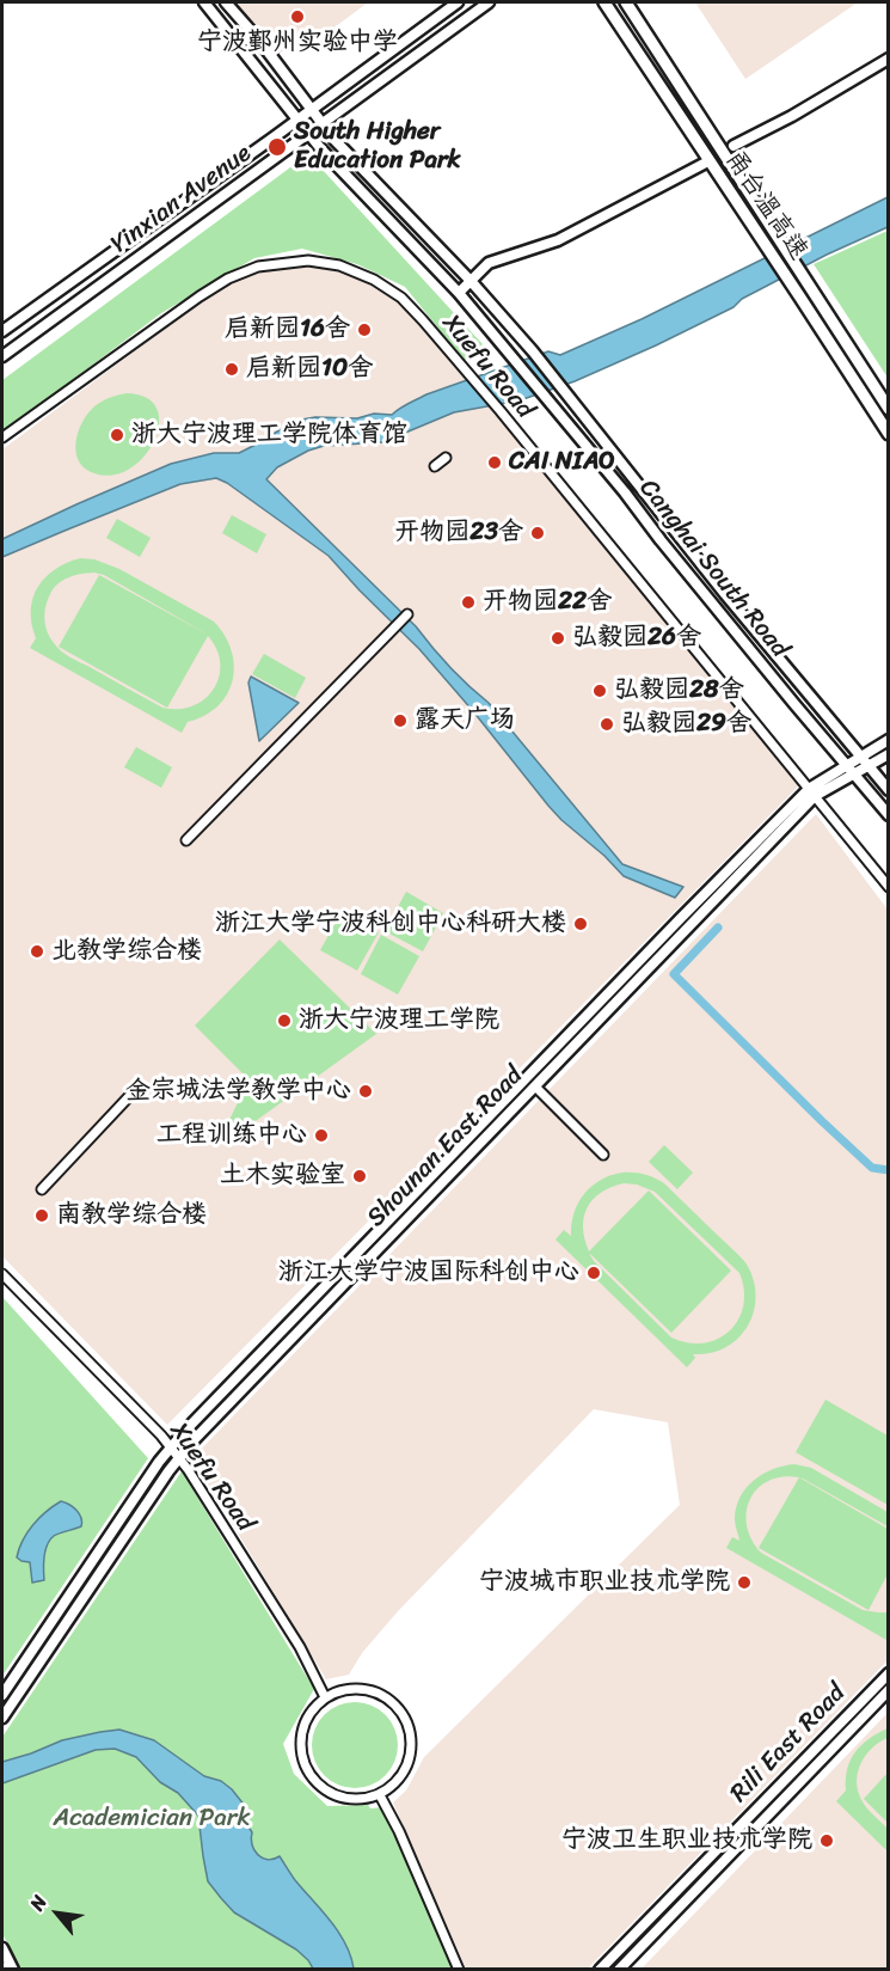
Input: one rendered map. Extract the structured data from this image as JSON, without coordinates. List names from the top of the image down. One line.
{"streets":{"highway":["甬台温高速"],"main road":["Yinxian Avenue","Canghai South Road","Shounan East Road","Rili East Road"],"street":["Xuefu Road"]},"crossings":[["Yinxian Avenue","Canghai South Road"],["Xuefu Road","Shounan East Road"],["Canghai South Road","Shounan East Road"]],"parks":["Academician Park"],"places":["宁波鄞州实验中学","South Higher Education Park","启新园16舍","启新园10舍","浙大宁波理工学院体育馆","CAI NIAO","开物园23舍","开物园22舍","弘毅园26舍","弘毅园28舍","露天广场","弘毅园29舍","浙江大学宁波科创中心科研大楼","北教学综合楼","浙大宁波理工学院","金宗城法学教学中心","工程训练中心","土木实验室","南教学综合楼","浙江大学宁波国际科创中心","宁波城市职业技术学院","宁波卫生职业技术学院"],"north":"top left"}
